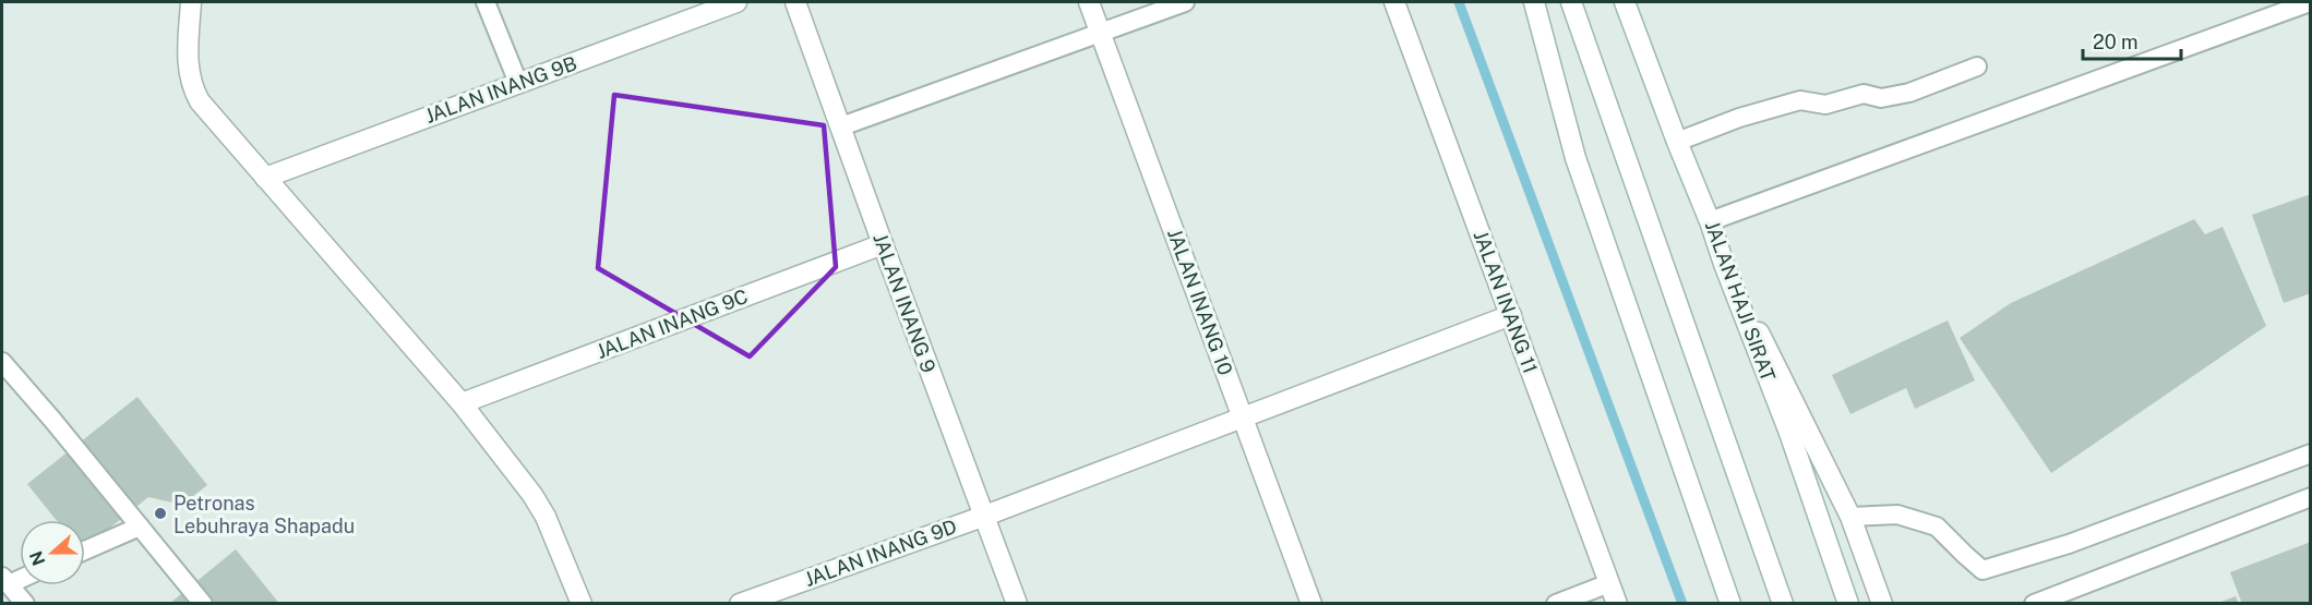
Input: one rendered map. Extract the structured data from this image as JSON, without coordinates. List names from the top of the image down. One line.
{"streets":{"street":["JALAN INANG 9B","JALAN HAJI SIRAT","JALAN INANG 10","JALAN INANG 11","JALAN INANG 9","JALAN INANG 9C","JALAN INANG 9D"]},"crossings":[["JALAN INANG 10","JALAN INANG 9D"],["JALAN INANG 11","JALAN INANG 9D"],["JALAN INANG 9","JALAN INANG 9C"],["JALAN INANG 9","JALAN INANG 9D"]],"places":["Petronas Lebuhraya Shapadu"],"scale_bar":"20 m","north":"left"}
